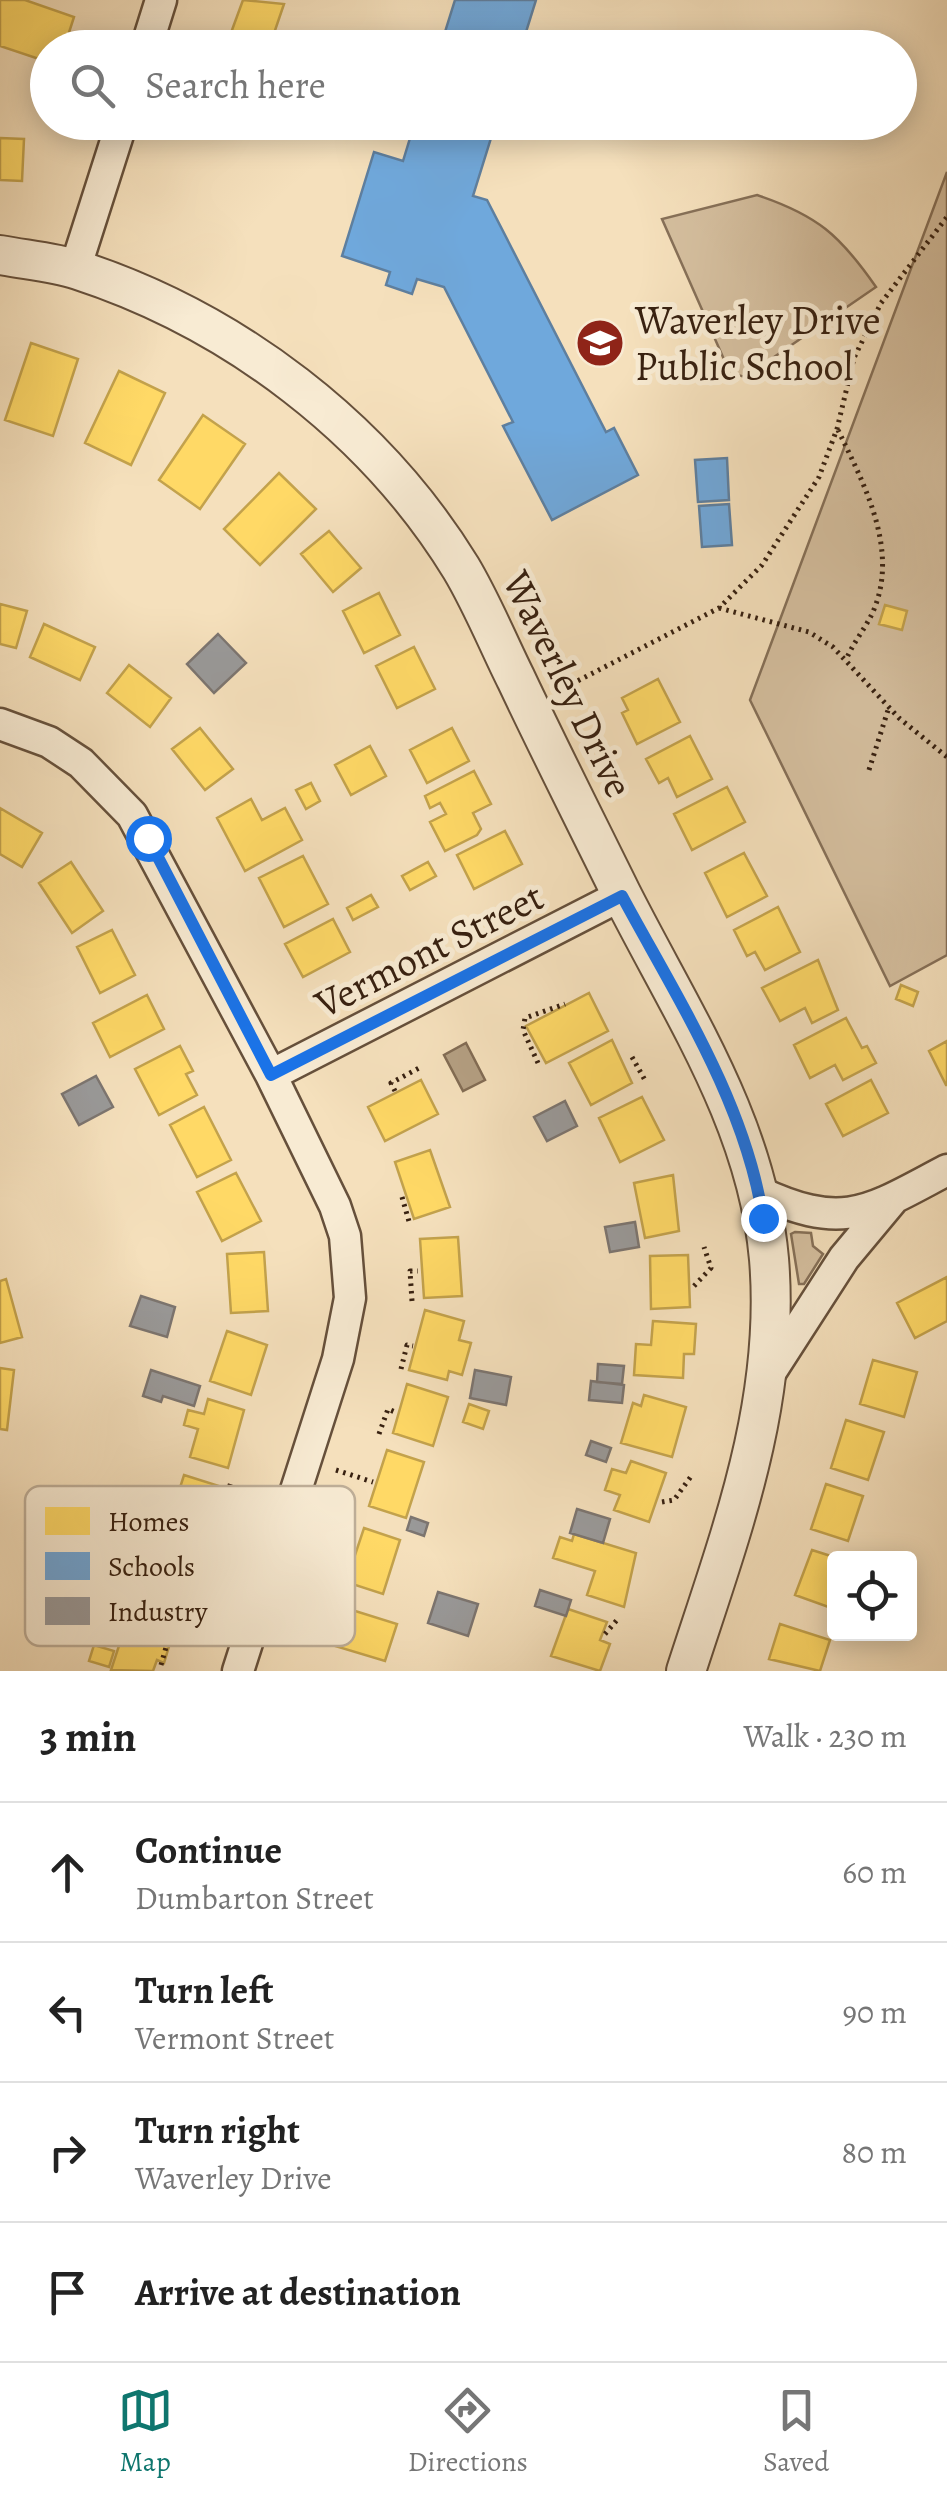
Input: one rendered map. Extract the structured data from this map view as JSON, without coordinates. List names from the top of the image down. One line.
{"streets":{"street":["Waverley Drive","Vermont Street"]},"crossings":[["Waverley Drive","Vermont Street"]],"places":{"school or university":["Waverley Drive Public School"]},"legend":["Homes","Schools","Industry"],"page":{"search":"Search here","heading":["3 min","Walk · 230 m"],"list":[["Continue","Dumbarton Street","60 m"],["Turn left","Vermont Street","90 m"],["Turn right","Waverley Drive","80 m"],"Arrive at destination"],"nav":["Map","Directions","Saved"]}}
